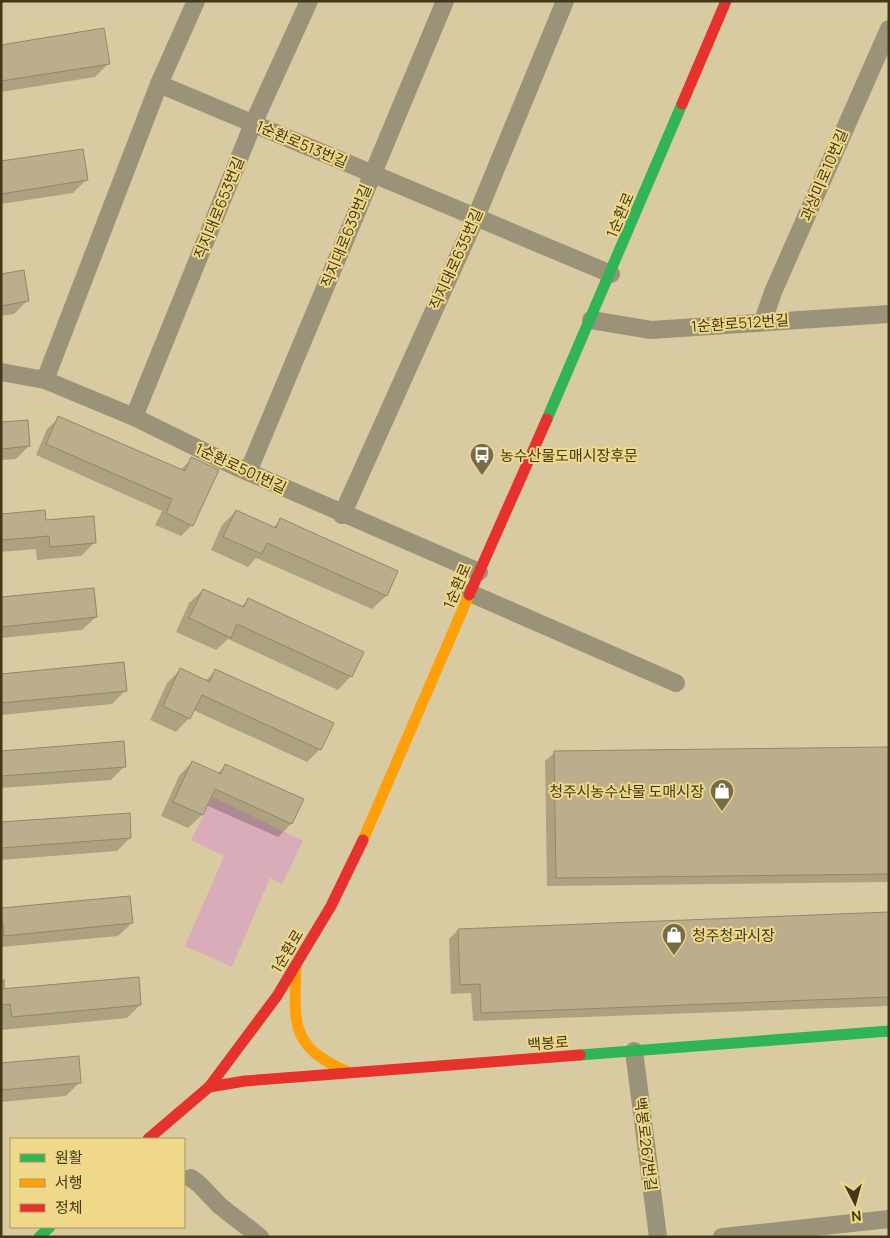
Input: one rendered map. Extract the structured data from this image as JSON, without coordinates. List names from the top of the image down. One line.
{"streets":{"street":["1순환로513번길","과상미로10번길","직지대로653번길","1순환로","직지대로639번길","직지대로635번길","1순환로512번길","1순환로501번길","백봉로","백봉로267번길"]},"crossings":[["1순환로513번길","직지대로653번길"],["1순환로513번길","1순환로"],["1순환로513번길","직지대로639번길"],["1순환로513번길","직지대로635번길"],["과상미로10번길","1순환로512번길"],["직지대로653번길","1순환로501번길"],["1순환로","1순환로512번길"],["1순환로","1순환로501번길"],["1순환로","백봉로"],["직지대로639번길","1순환로501번길"],["직지대로635번길","1순환로501번길"],["백봉로","백봉로267번길"]],"places":{"bus stop":["농수산물도매시장후문"],"shop":["청주시농수산물 도매시장","청주청과시장"]},"legend":["원활","서행","정체"],"north":"bottom"}
